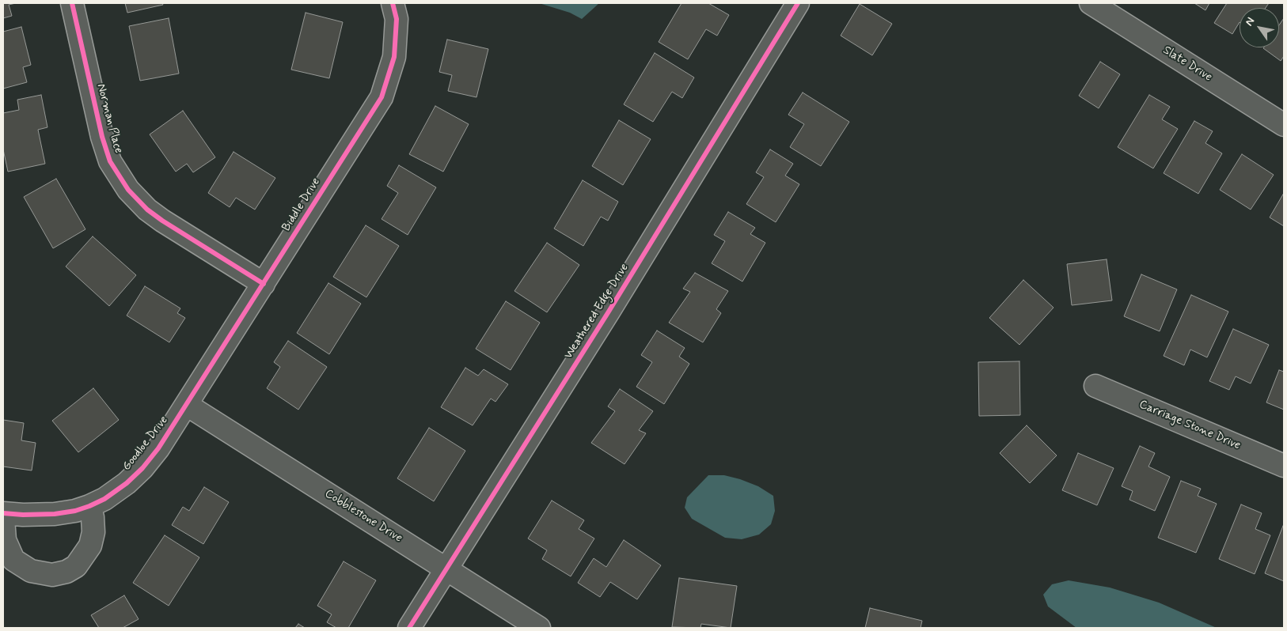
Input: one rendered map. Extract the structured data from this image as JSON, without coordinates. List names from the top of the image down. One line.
{"streets":{"street":["Slate Drive","Norman Place","Biddle Drive","Weathered Edge Drive","Carriage Stone Drive","Goodloe Drive","Cobblestone Drive"]},"crossings":[["Norman Place","Biddle Drive"],["Biddle Drive","Goodloe Drive"],["Biddle Drive","Cobblestone Drive"],["Weathered Edge Drive","Cobblestone Drive"],["Goodloe Drive","Cobblestone Drive"]],"north":"top left"}
